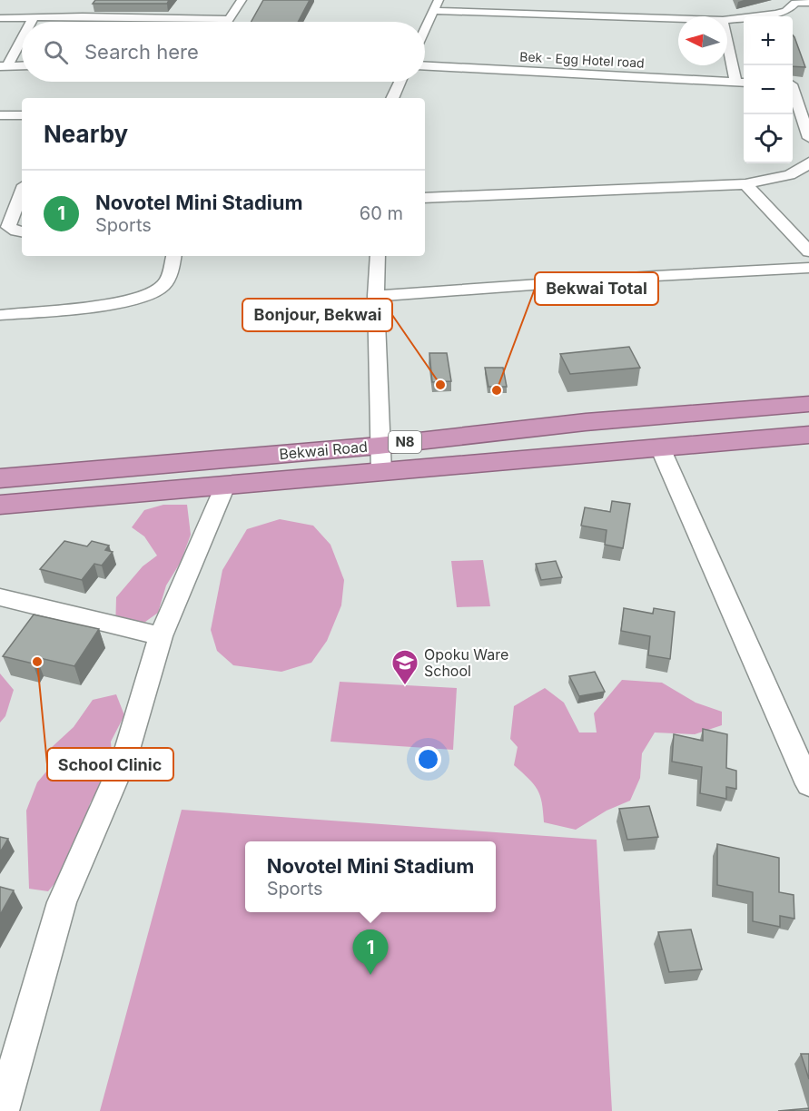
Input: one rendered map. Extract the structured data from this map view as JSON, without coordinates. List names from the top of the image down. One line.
{"streets":{"highway":["N8","Bekwai Road"],"street":["Bek - Egg Hotel road"]},"places":{"other":["Bonjour, Bekwai","Bekwai Total","School Clinic"],"school or university":["Opoku Ware School"]},"north":"left","page":{"map_buttons":["+","−"],"search":"Search here","heading":"Nearby","list":[{"mark":"1","name":"Novotel Mini Stadium","note":"Sports","value":"60 m"}],"popup":["Novotel Mini Stadium","Sports"],"pins":"1"}}
